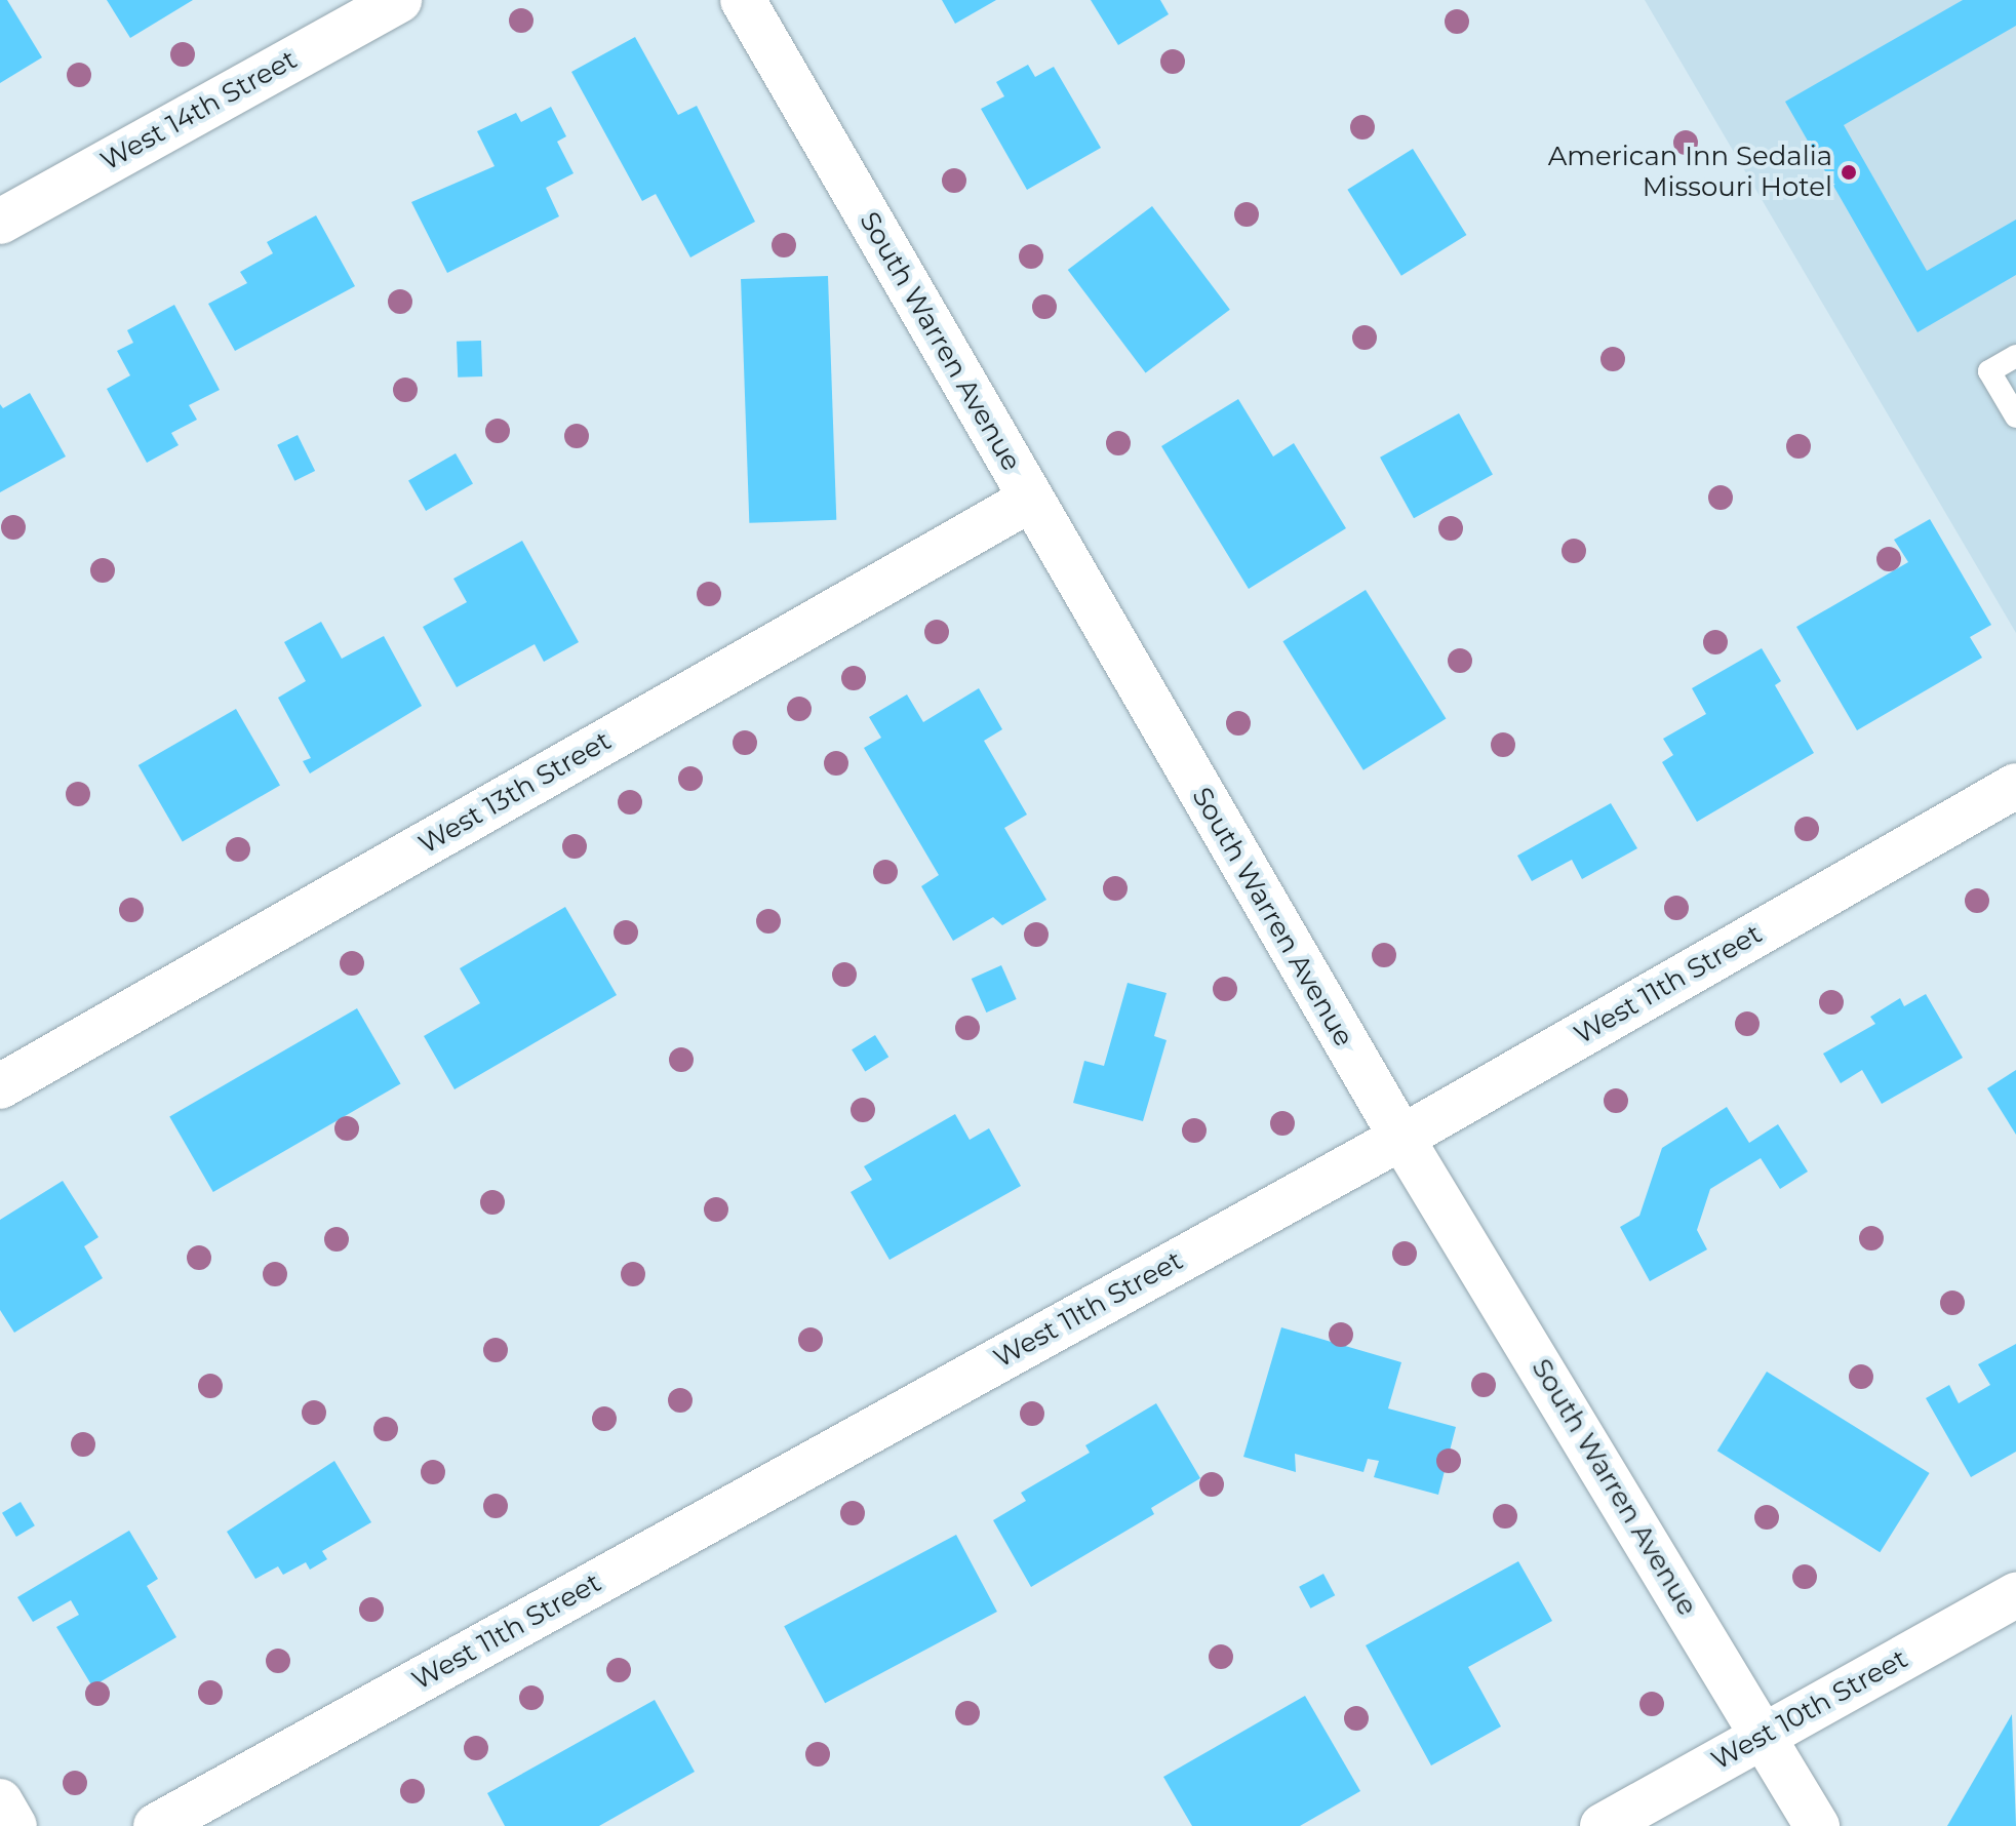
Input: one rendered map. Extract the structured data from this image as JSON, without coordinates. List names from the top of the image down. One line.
{"streets":{"street":["West 14th Street","South Warren Avenue","West 13th Street","West 11th Street","West 10th Street"]},"crossings":[["South Warren Avenue","West 13th Street"],["South Warren Avenue","West 11th Street"],["South Warren Avenue","West 10th Street"]],"places":["American Inn Sedalia Missouri Hotel"]}
